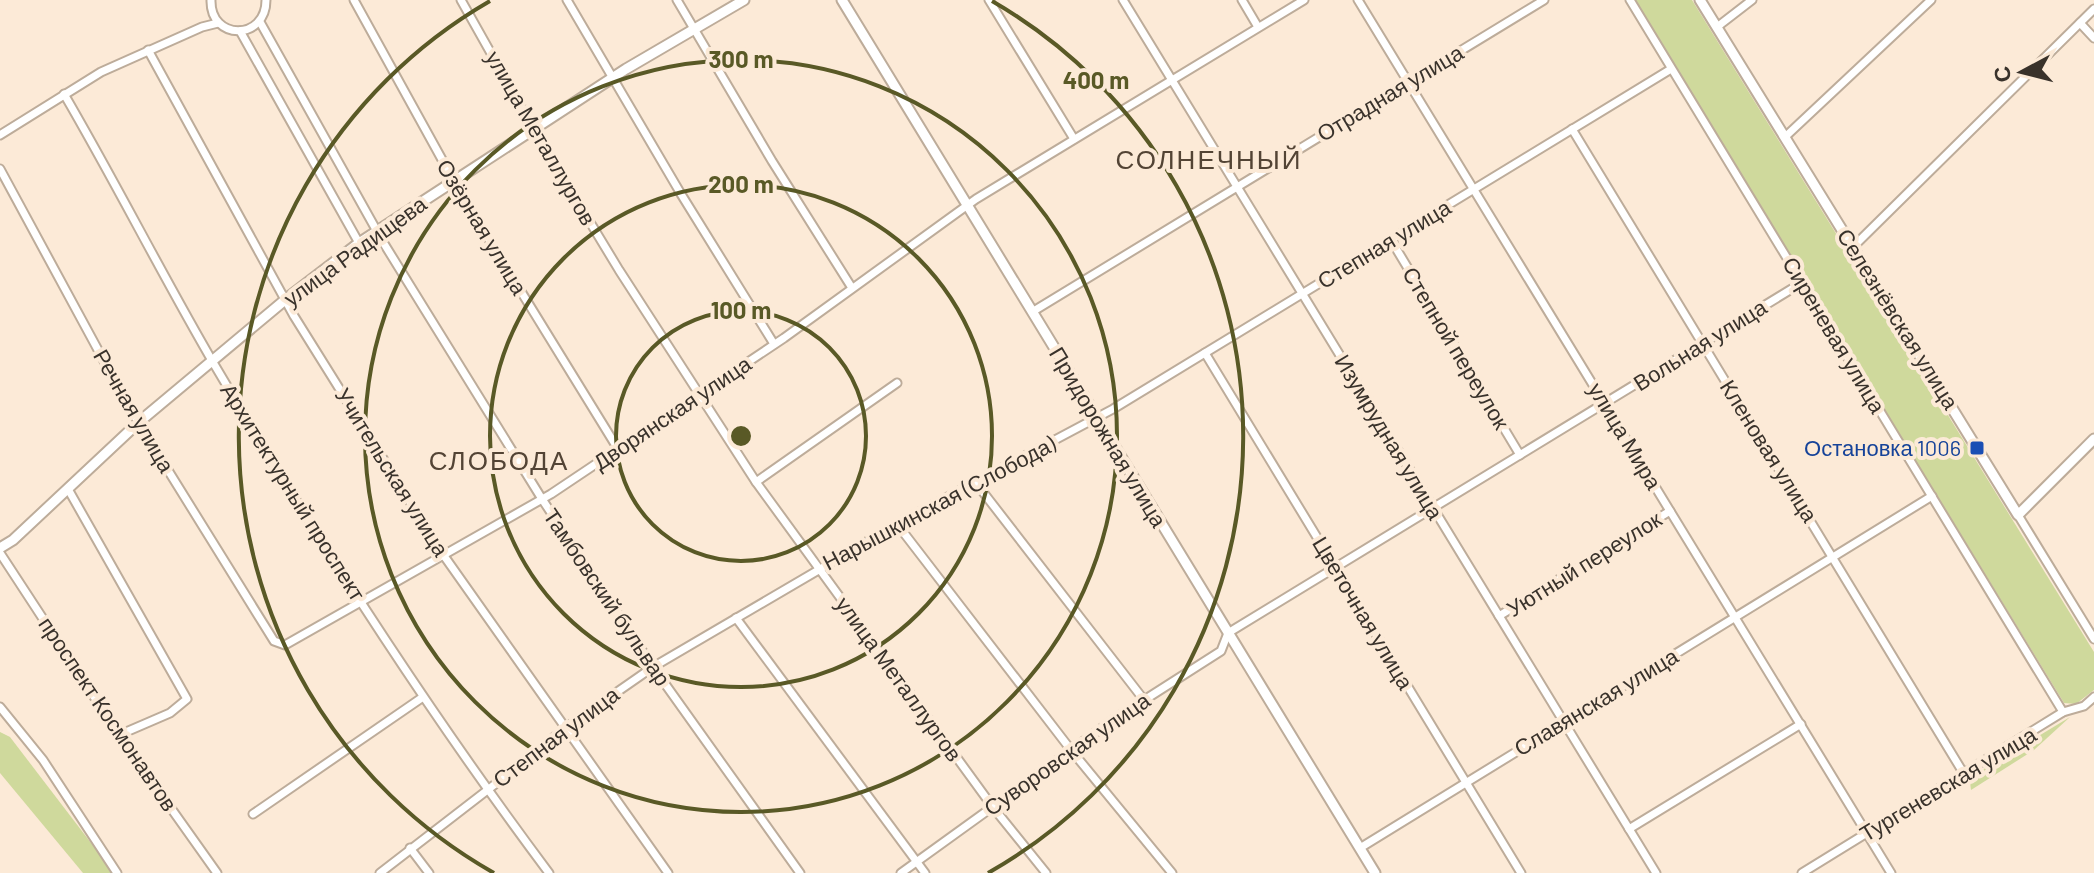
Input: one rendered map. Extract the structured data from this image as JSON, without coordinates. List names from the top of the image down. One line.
{"streets":{"street":["Отрадная улица","улица Металлургов","Озёрная улица","Степная улица","улица Радищева","Селезнёвская улица","Сиреневая улица","Вольная улица","Степной переулок","Речная улица","Дворянская улица","улица Мира","Придорожная улица","Изумрудная улица","Кленовая улица","Учительская улица","Архитектурный проспект","Нарышкинская (Слобода)","Уютный переулок","Тамбовский бульвар","Цветочная улица","Славянская улица","проспект Космонавтов","Суворовская улица","Тургеневская улица"]},"crossings":[["Отрадная улица","улица Мира"],["Отрадная улица","Придорожная улица"],["Отрадная улица","Изумрудная улица"],["улица Металлургов","улица Радищева"],["улица Металлургов","Дворянская улица"],["улица Металлургов","Нарышкинская (Слобода)"],["улица Металлургов","Суворовская улица"],["Озёрная улица","улица Радищева"],["Озёрная улица","Дворянская улица"],["Степная улица","Сиреневая улица"],["Степная улица","Степной переулок"],["Степная улица","улица Мира"],["Степная улица","Придорожная улица"],["Степная улица","Изумрудная улица"],["Степная улица","Кленовая улица"],["Степная улица","Учительская улица"],["Степная улица","Архитектурный проспект"],["Степная улица","Нарышкинская (Слобода)"],["Степная улица","Тамбовский бульвар"],["Степная улица","Цветочная улица"],["улица Радищева","Речная улица"],["улица Радищева","Учительская улица"],["улица Радищева","Архитектурный проспект"],["улица Радищева","Тамбовский бульвар"],["улица Радищева","проспект Космонавтов"],["Сиреневая улица","Вольная улица"],["Сиреневая улица","Славянская улица"],["Сиреневая улица","Тургеневская улица"],["Вольная улица","Степной переулок"],["Вольная улица","улица Мира"],["Вольная улица","Придорожная улица"],["Вольная улица","Изумрудная улица"],["Вольная улица","Кленовая улица"],["Вольная улица","Цветочная улица"],["Вольная улица","Суворовская улица"],["Речная улица","Дворянская улица"],["Дворянская улица","Придорожная улица"],["Дворянская улица","Изумрудная улица"],["Дворянская улица","Учительская улица"],["Дворянская улица","Архитектурный проспект"],["Дворянская улица","Тамбовский бульвар"],["улица Мира","Уютный переулок"],["улица Мира","Славянская улица"],["улица Мира","Тургеневская улица"],["Придорожная улица","Нарышкинская (Слобода)"],["Придорожная улица","Славянская улица"],["Придорожная улица","Суворовская улица"],["Изумрудная улица","Уютный переулок"],["Изумрудная улица","Славянская улица"],["Кленовая улица","Славянская улица"],["Кленовая улица","Тургеневская улица"],["Цветочная улица","Славянская улица"]],"districts":["СОЛНЕЧНЫЙ","СЛОБОДА"],"places":{"transit":["Остановка 1006"]},"north":"left","rings":["300 m","400 m","200 m","100 m"]}
